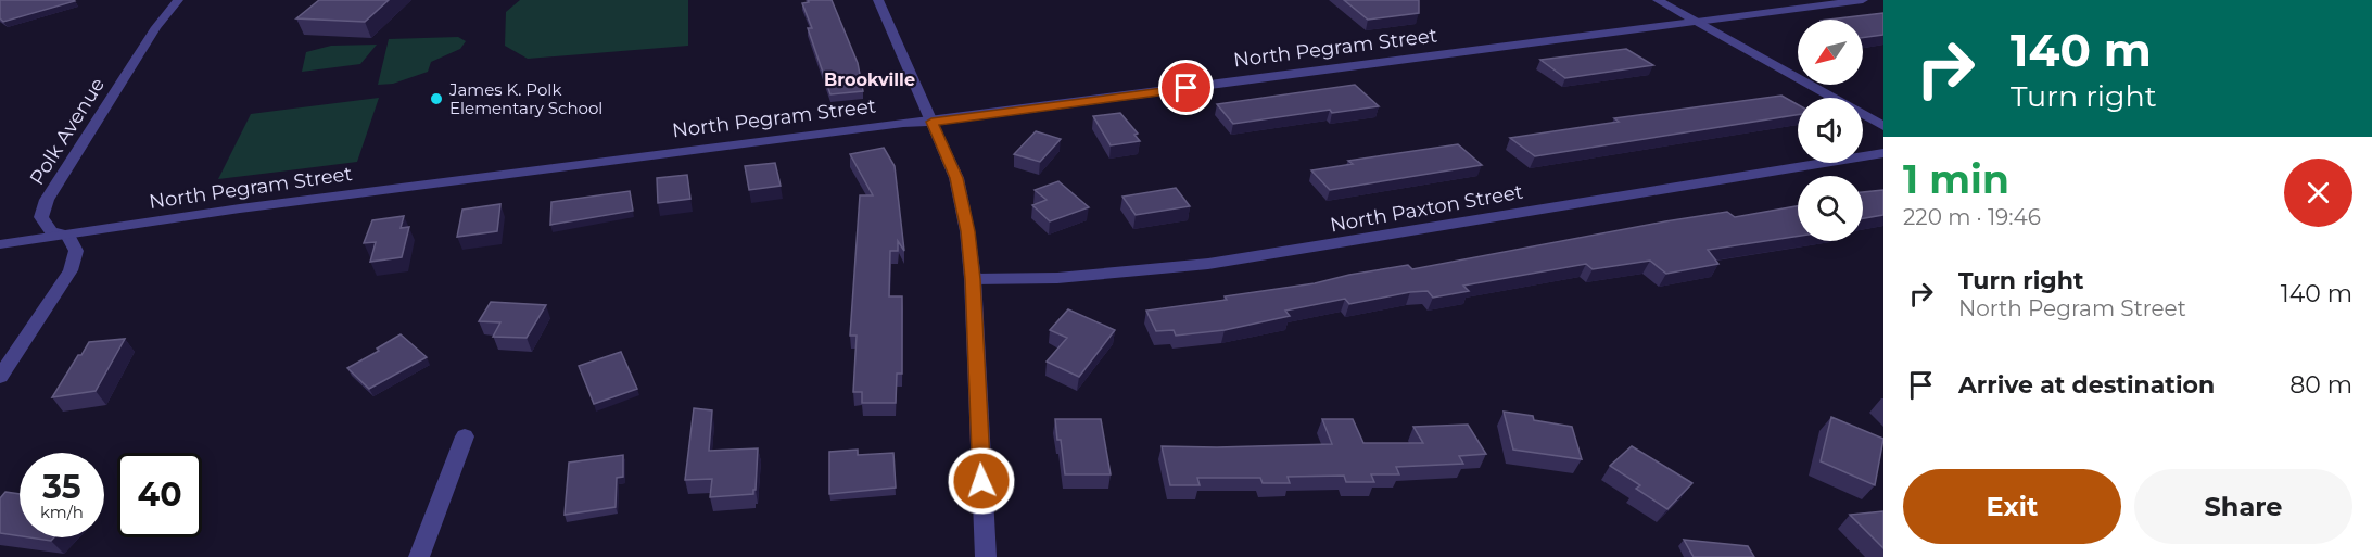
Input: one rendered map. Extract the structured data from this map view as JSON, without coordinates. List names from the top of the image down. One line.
{"streets":{"street":["North Pegram Street","Polk Avenue","North Paxton Street"]},"crossings":[["North Pegram Street","Polk Avenue"]],"districts":["Brookville"],"places":["James K. Polk Elementary School"],"north":"bottom left","page":{"turn":["140 m","Turn right"],"heading":["1 min","220 m · 19:46"],"list":[{"name":"Turn right","note":"North Pegram Street","value":"140 m"},{"name":"Arrive at destination","value":"80 m"}],"speed":"35 km/h","limit":"40","buttons":["Exit","Share"]}}
